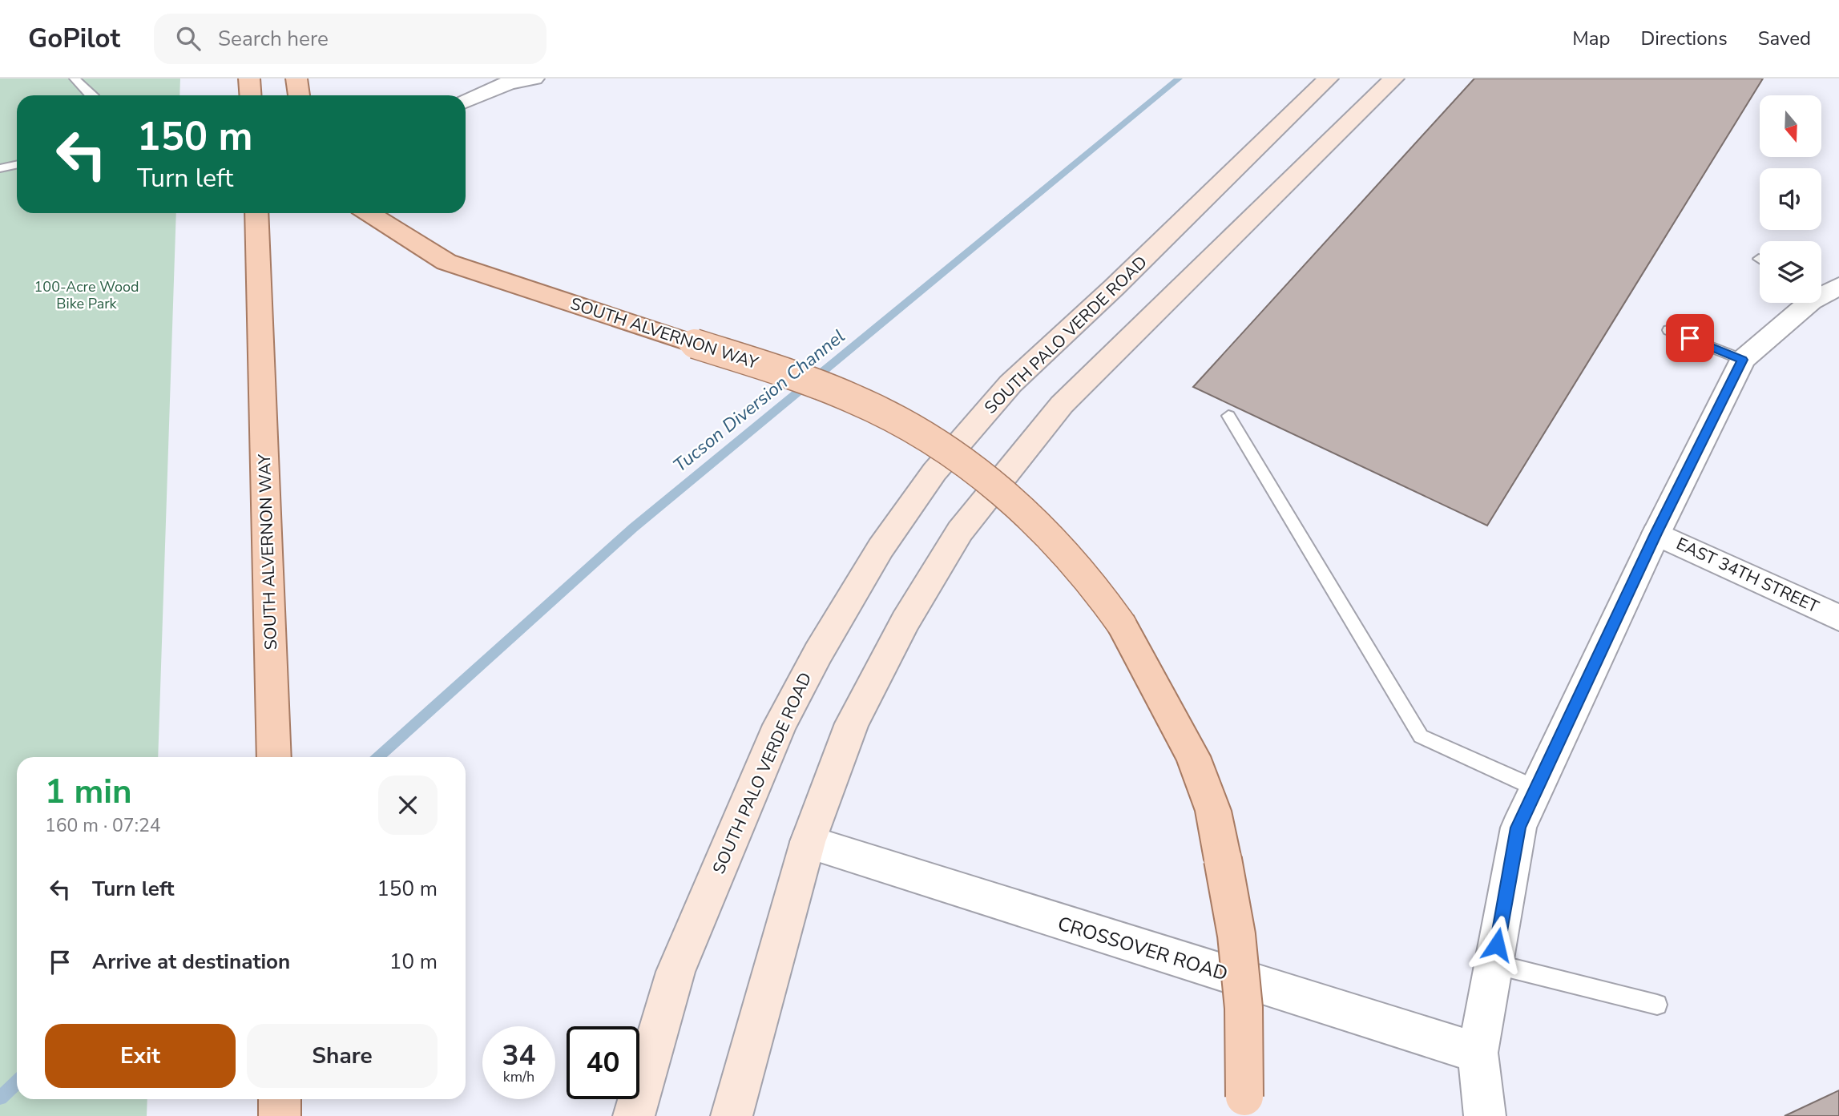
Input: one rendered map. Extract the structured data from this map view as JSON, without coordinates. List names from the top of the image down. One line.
{"streets":{"main road":["SOUTH ALVERNON WAY","SOUTH PALO VERDE ROAD"],"street":["EAST 34TH STREET","CROSSOVER ROAD"]},"crossings":[["EAST 34TH STREET","CROSSOVER ROAD"]],"water":["Tucson Diversion Channel"],"parks":["100-Acre Wood Bike Park"],"north":"bottom","page":{"header":"GoPilot","search":"Search here","nav":["Map","Directions","Saved"],"turn":["150 m","Turn left"],"heading":["1 min","160 m · 07:24"],"list":[{"name":"Turn left","value":"150 m"},{"name":"Arrive at destination","value":"10 m"}],"buttons":["Exit","Share"],"speed":"34 km/h","limit":"40"}}
